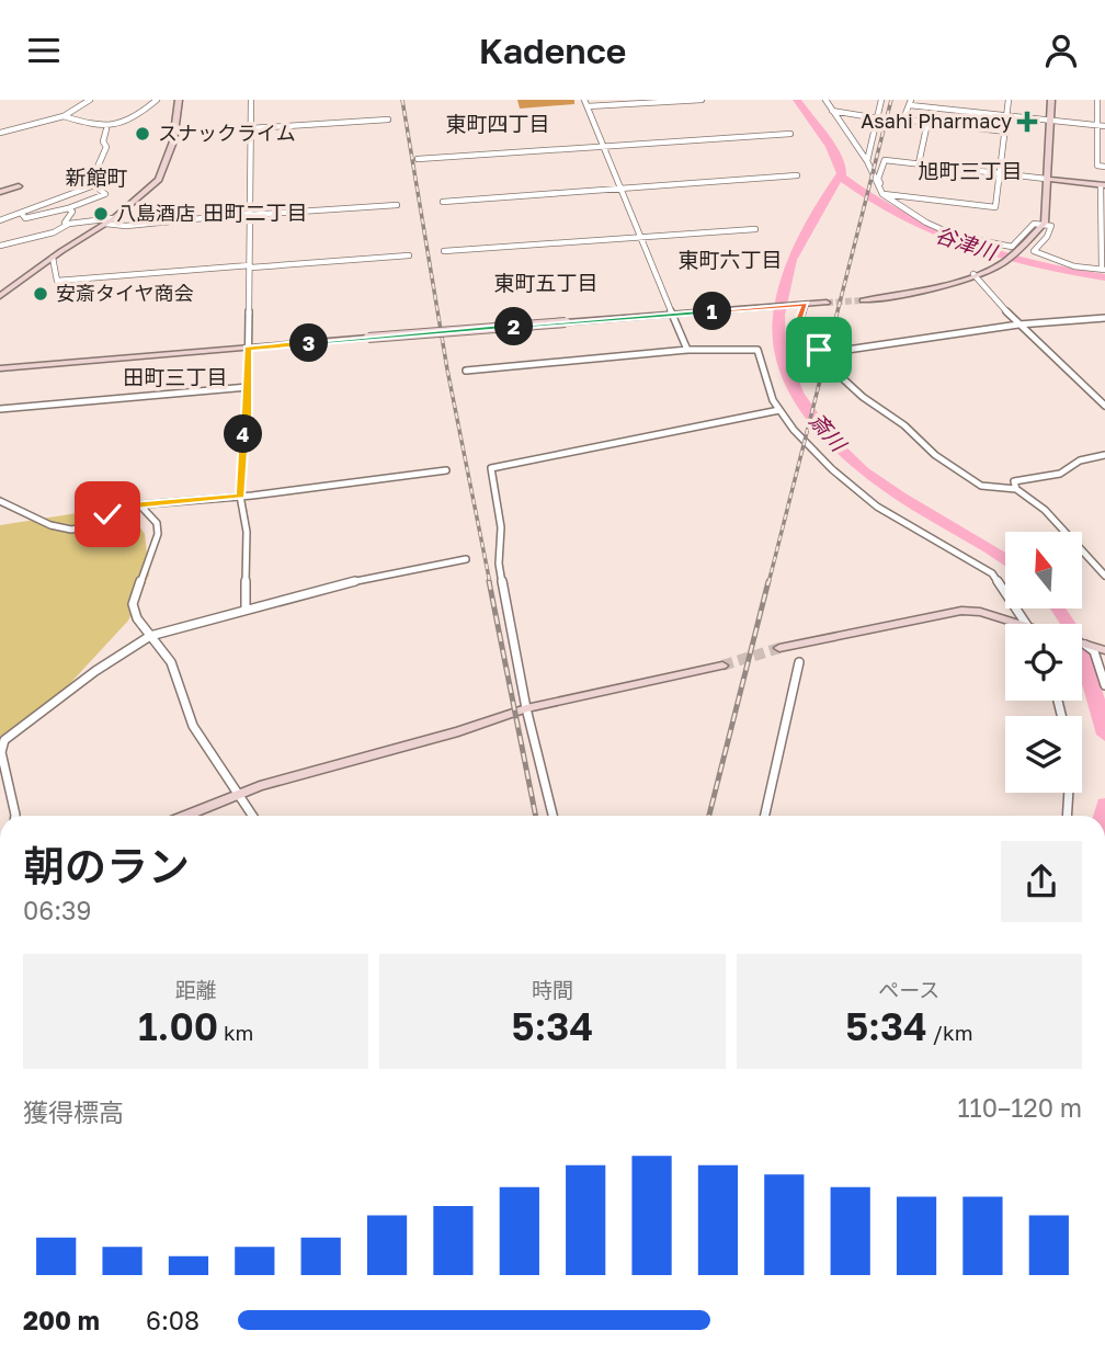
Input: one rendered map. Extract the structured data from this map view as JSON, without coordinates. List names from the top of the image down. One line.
{"districts":["東町四丁目","旭町三丁目","新館町","田町二丁目","東町六丁目","東町五丁目","田町三丁目"],"water":["谷津川","斎川"],"places":{"health":["Asahi Pharmacy"],"other":["スナックライム","八島酒店","安斎タイヤ商会"]},"north":"top","page":{"header":"Kadence","pins":["1","2","3","4"],"heading":["朝のラン","06:39"],"stats":[["距離","1.00 km"],["時間","5:34"],["ペース","5:34 /km"]],"chart":["獲得標高","110–120 m"],"list":[{"name":"200 m","note":"6:08"}]}}
